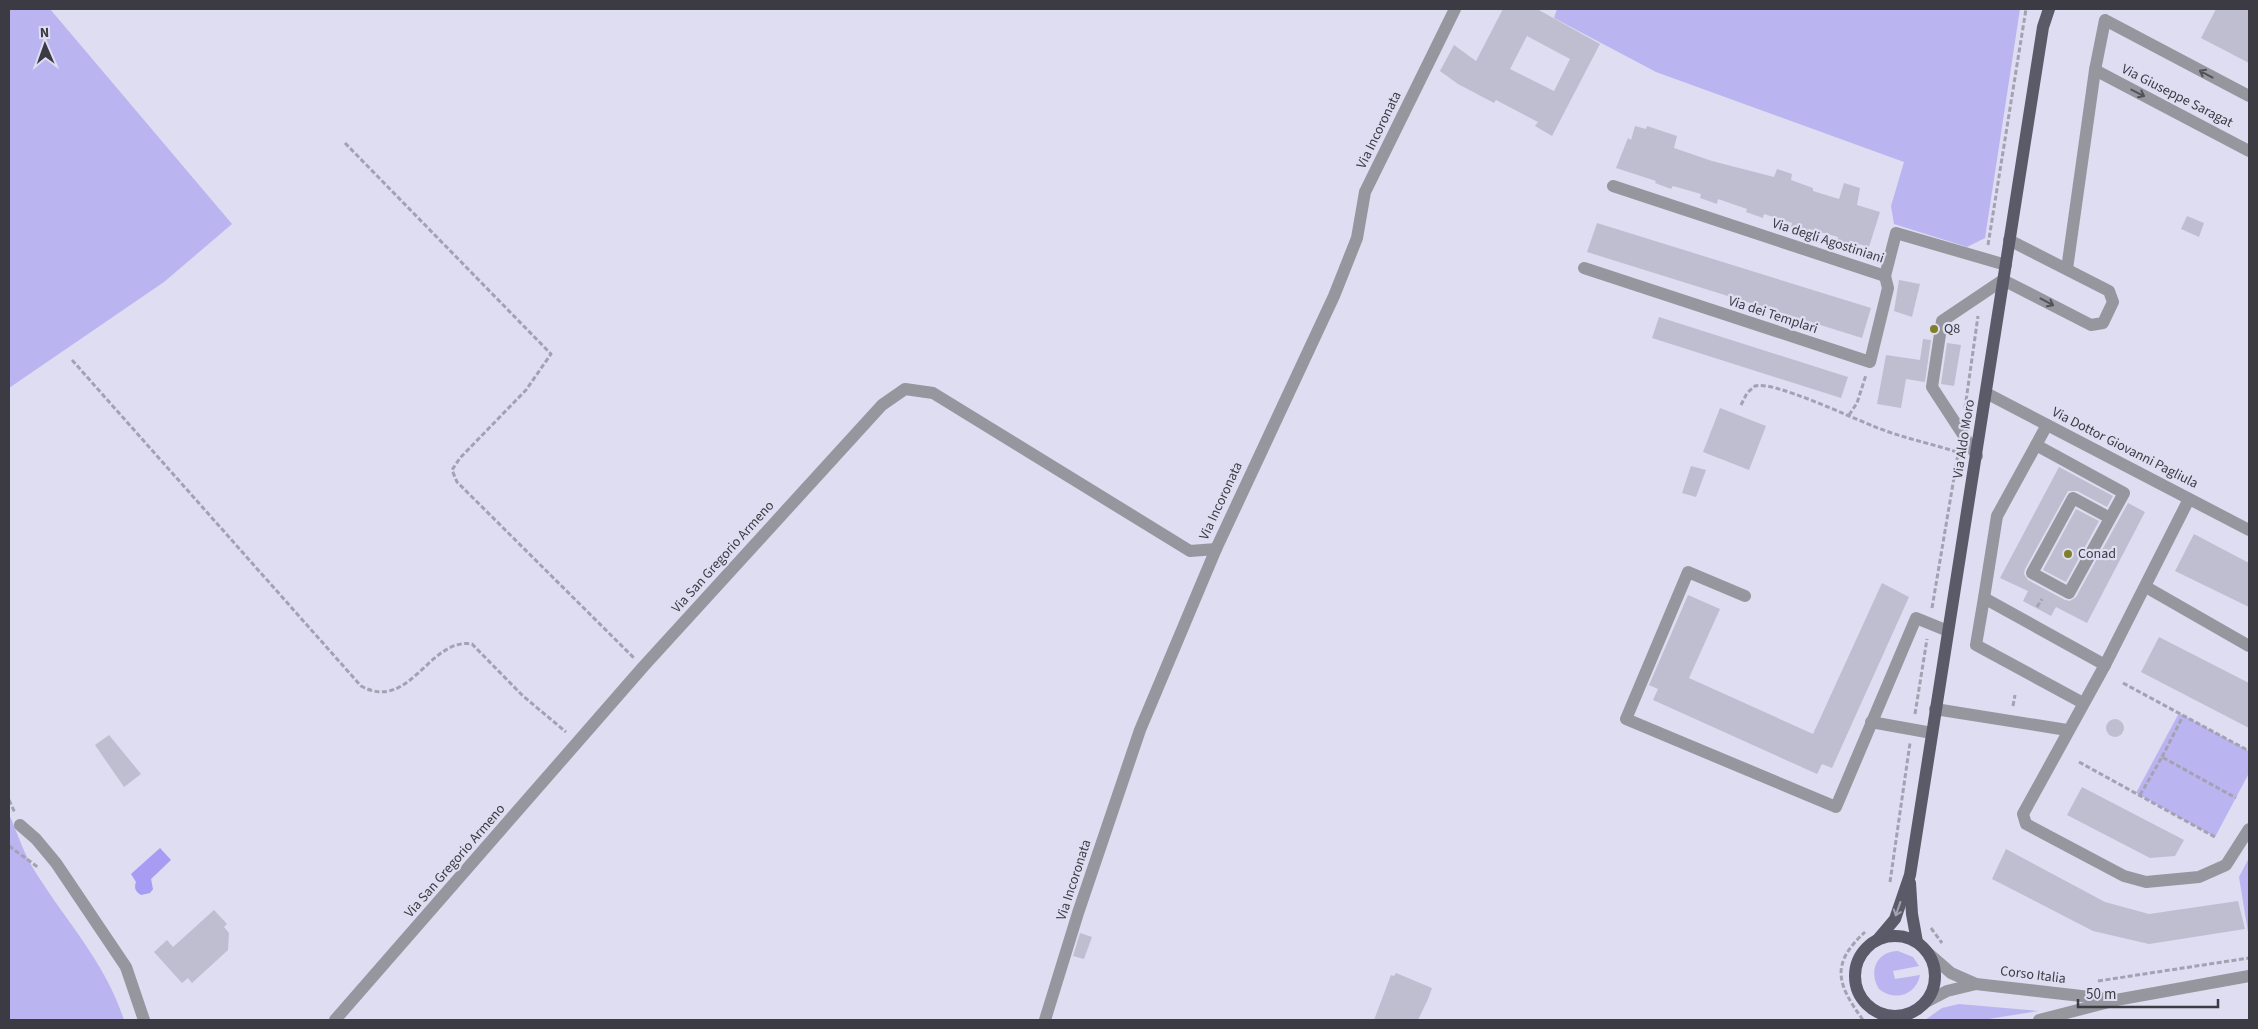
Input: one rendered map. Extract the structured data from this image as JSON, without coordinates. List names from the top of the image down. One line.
{"streets":{"main road":["Via Aldo Moro"],"street":["Via Giuseppe Saragat","Via Incoronata","Via degli Agostiniani","Via dei Templari","Via Dottor Giovanni Pagliula","Via San Gregorio Armeno","Corso Italia"]},"crossings":[["Via Incoronata","Via San Gregorio Armeno"],["Via degli Agostiniani","Via Aldo Moro"],["Via Aldo Moro","Via Dottor Giovanni Pagliula"],["Via Aldo Moro","Corso Italia"]],"one_way":["Via Giuseppe Saragat"],"places":["Q8","Conad"],"scale_bar":"50 m","north":"top"}
